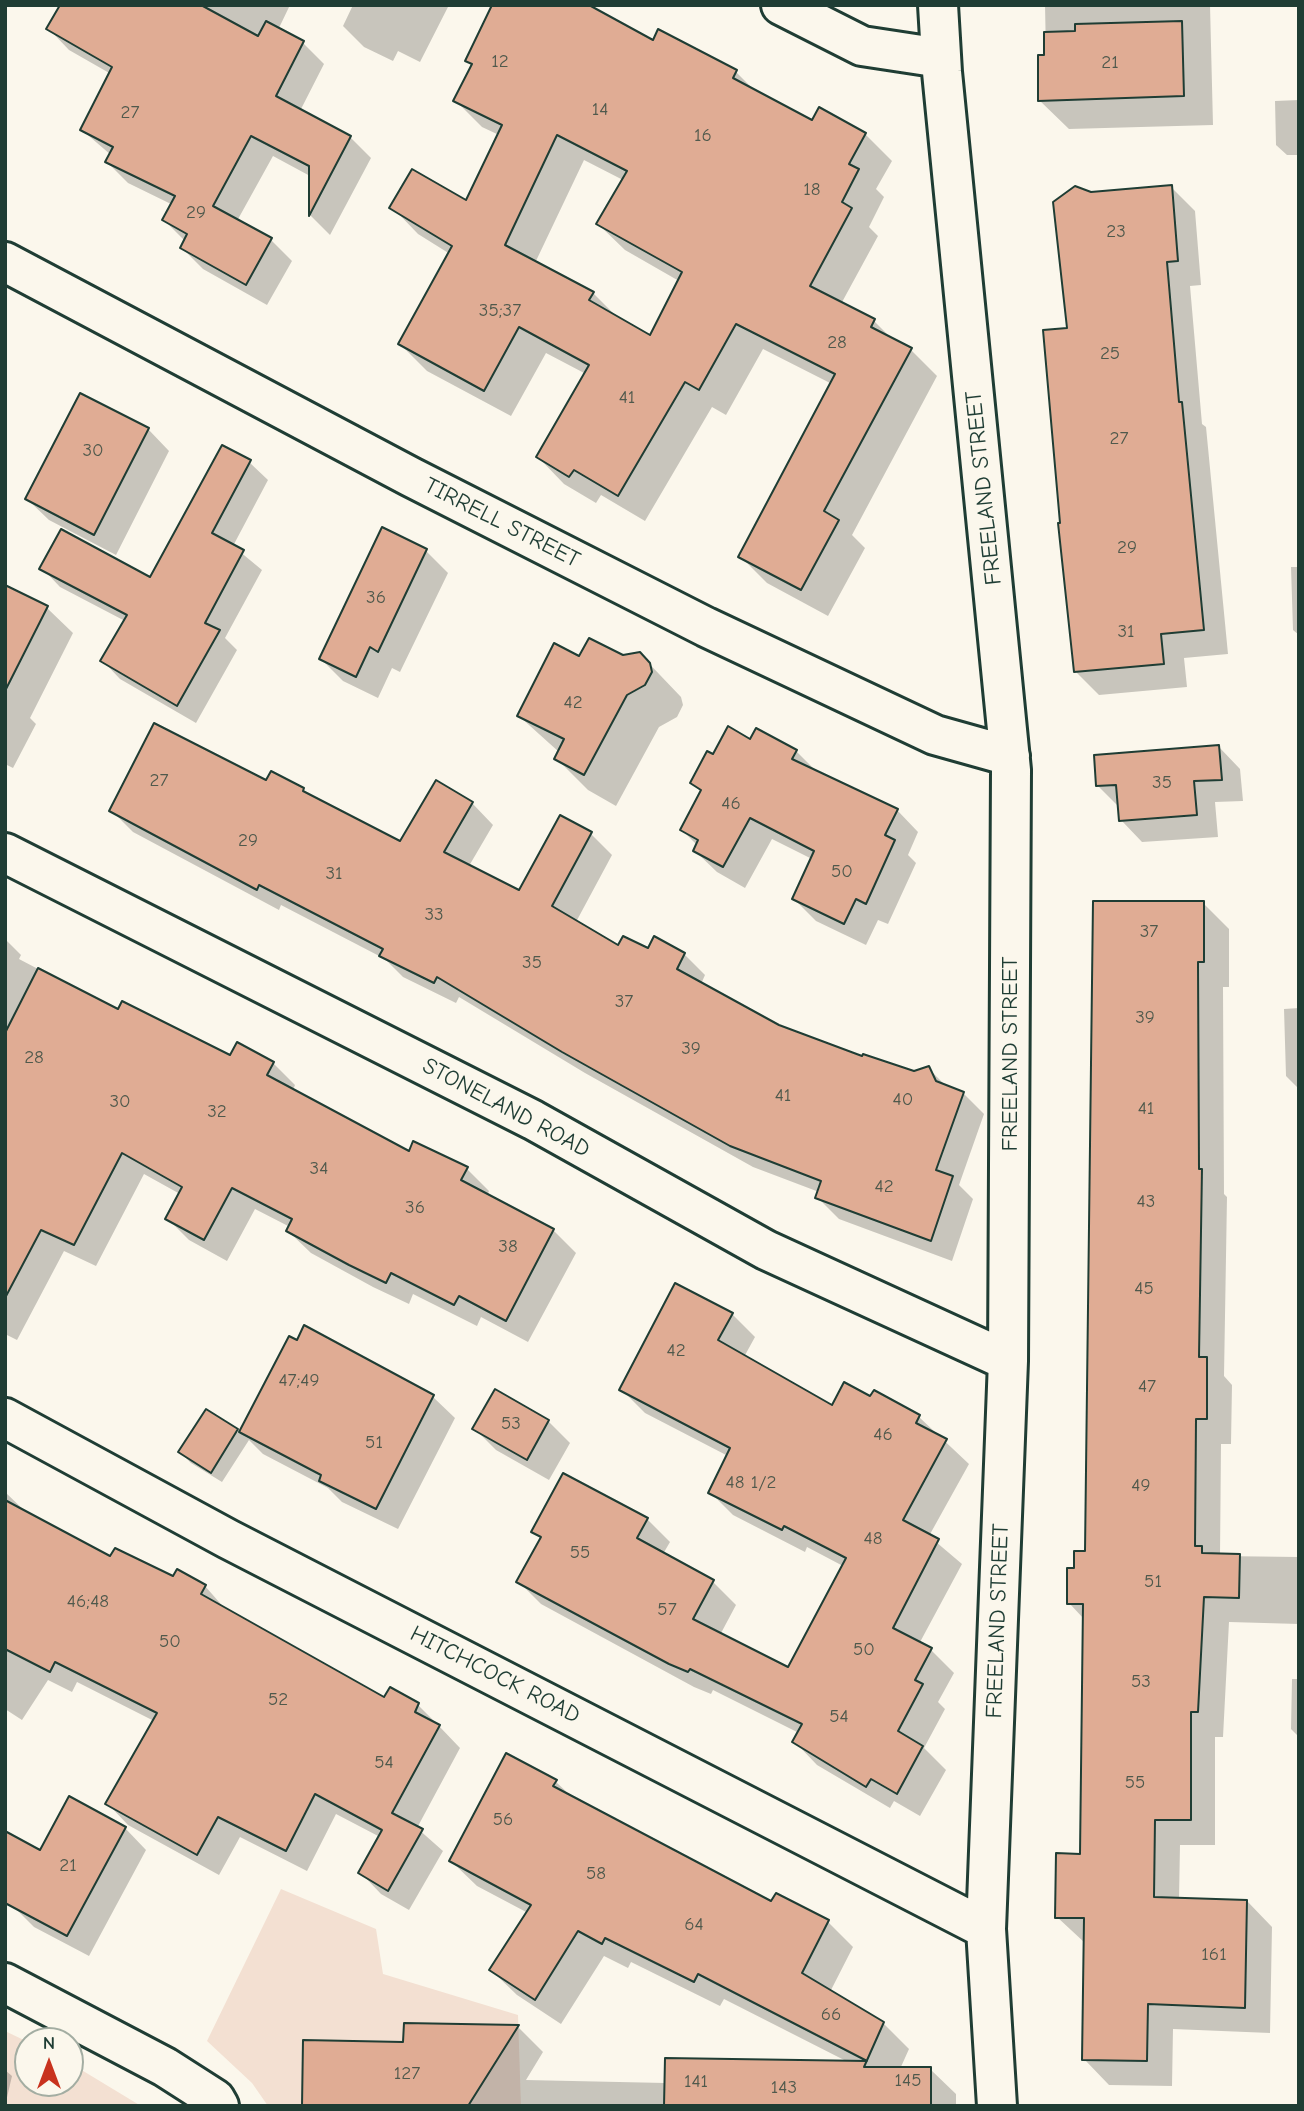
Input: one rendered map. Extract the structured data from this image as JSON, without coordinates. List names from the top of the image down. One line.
{"streets":{"street":["FREELAND STREET","TIRRELL STREET","STONELAND ROAD","HITCHCOCK ROAD"]},"crossings":[["FREELAND STREET","TIRRELL STREET"],["FREELAND STREET","STONELAND ROAD"],["FREELAND STREET","HITCHCOCK ROAD"]],"house_numbers":["12","21","14","27","16","18","29","23","35;37","28","25","41","27","30","29","36","31","42","27","35","46","29","50","31","33","37","35","37","39","39","28","41","40","30","41","32","34","42","43","36","38","45","42","47;49","47","53","46","51","48 1/2","49","48","55","51","46;48","57","50","50","53","52","54","54","55","56","21","58","64","161","66","127","145","141","143"],"north":"top"}
